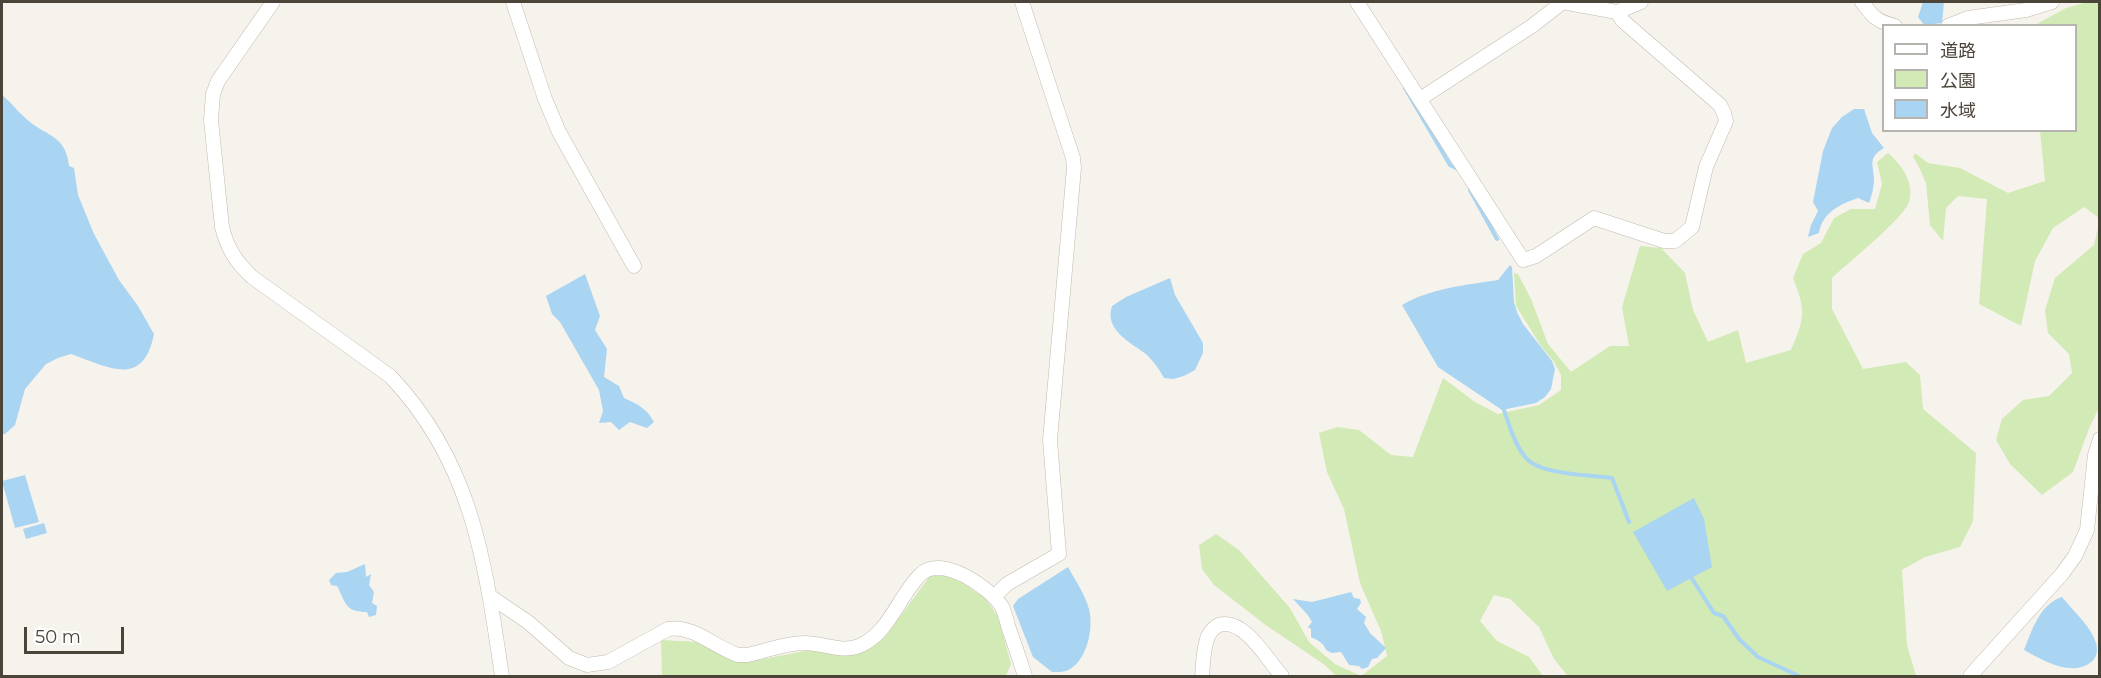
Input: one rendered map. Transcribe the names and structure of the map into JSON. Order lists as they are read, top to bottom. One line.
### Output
{"legend":["道路","公園","水域"],"scale_bar":"50 m"}
